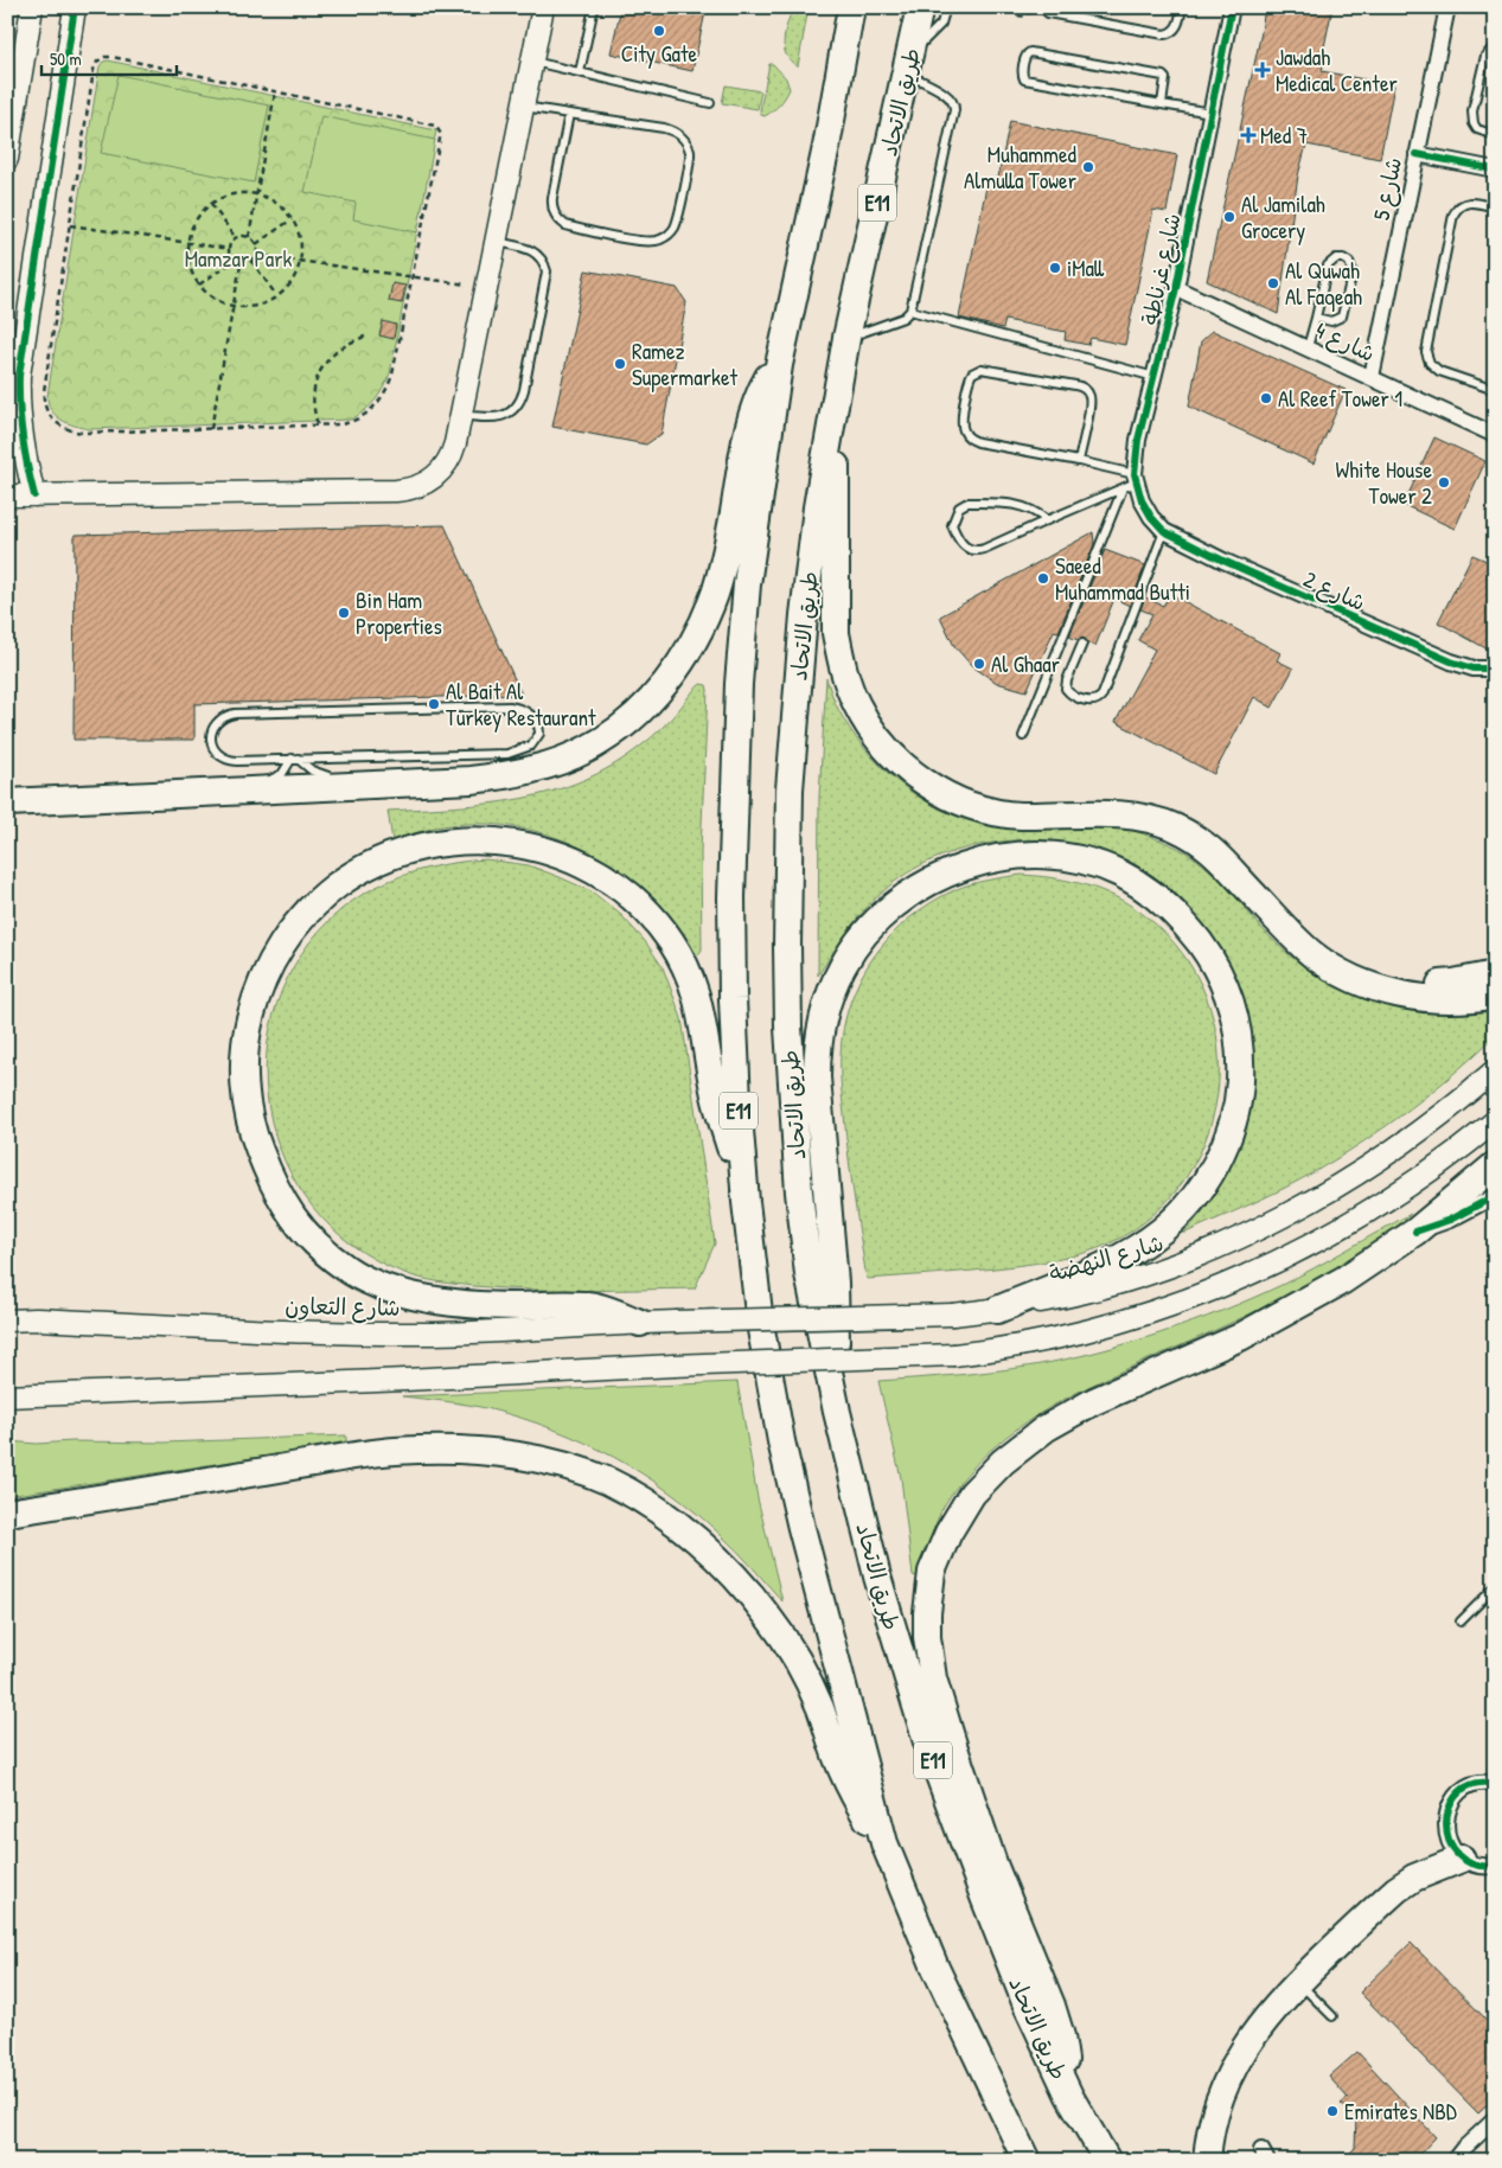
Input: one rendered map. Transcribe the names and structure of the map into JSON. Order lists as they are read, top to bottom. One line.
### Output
{"streets":{"highway":["طريق الاتحاد","E11"],"main road":["شارع النهضة","شارع التعاون"],"street":["شارع 5","شارع غرناطة","شارع 4","شارع 2"]},"crossings":[["شارع 5","شارع 4"],["شارع غرناطة","شارع 4"],["شارع غرناطة","شارع 2"],["شارع النهضة","شارع التعاون"]],"parks":["Mamzar Park"],"places":{"other":["City Gate","Muhammed Almulla Tower","Al Jamilah Grocery","iMall","Al Quwah Al Faqeah","Ramez Supermarket","Al Reef Tower 1","White House Tower 2","Saeed Muhammad Butti","Bin Ham Properties","Al Ghaar","Al Bait Al Turkey Restaurant","Emirates NBD"],"health":["Jawdah Medical Center","Med 7"]},"scale_bar":"50 m"}
